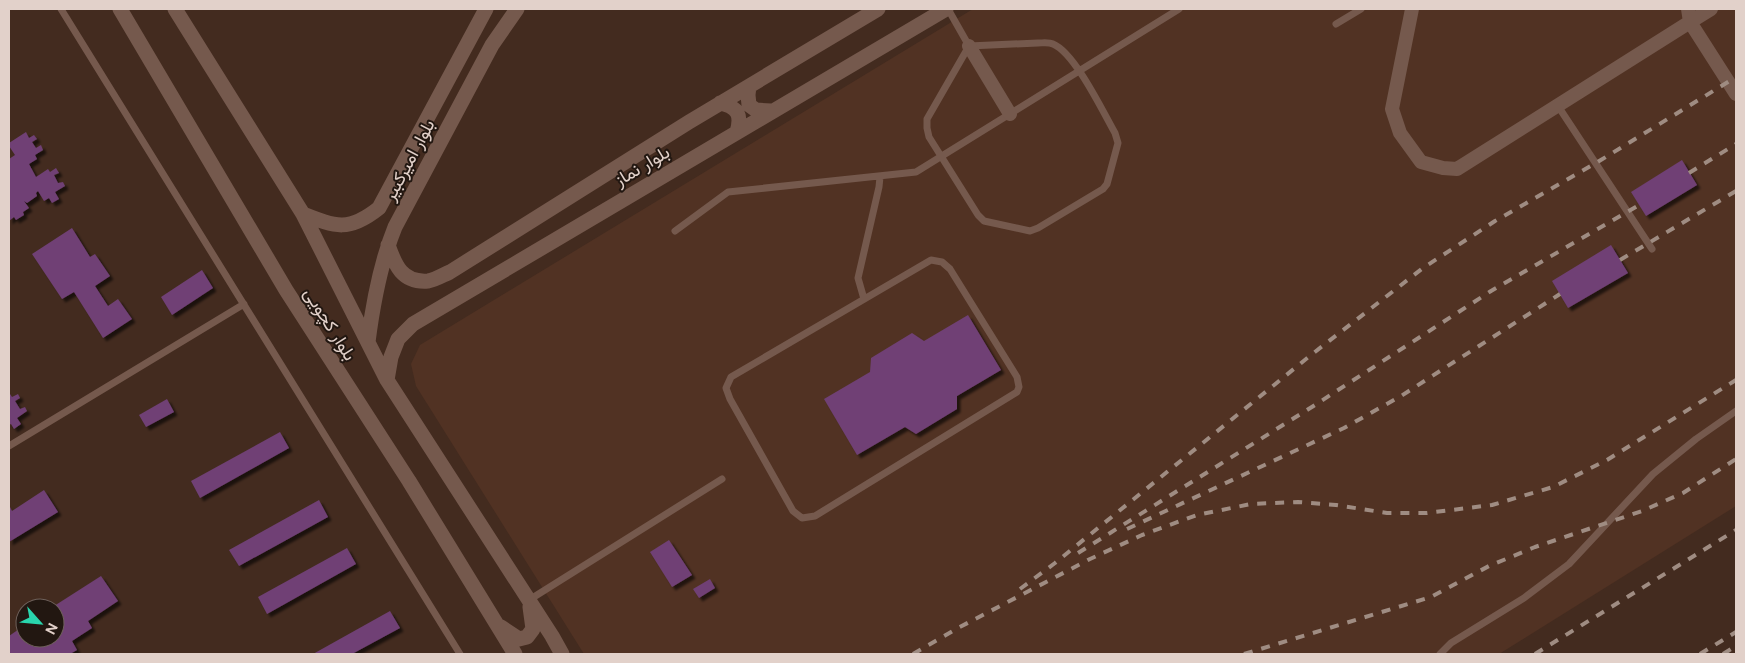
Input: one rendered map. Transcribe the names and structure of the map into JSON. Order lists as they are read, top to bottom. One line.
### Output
{"streets":{"main road":["بلوار امیرکبیر","بلوار نماز","بلوار کچویی"]},"crossings":[["بلوار امیرکبیر","بلوار نماز"],["بلوار امیرکبیر","بلوار کچویی"],["بلوار نماز","بلوار کچویی"]],"north":"bottom right"}
